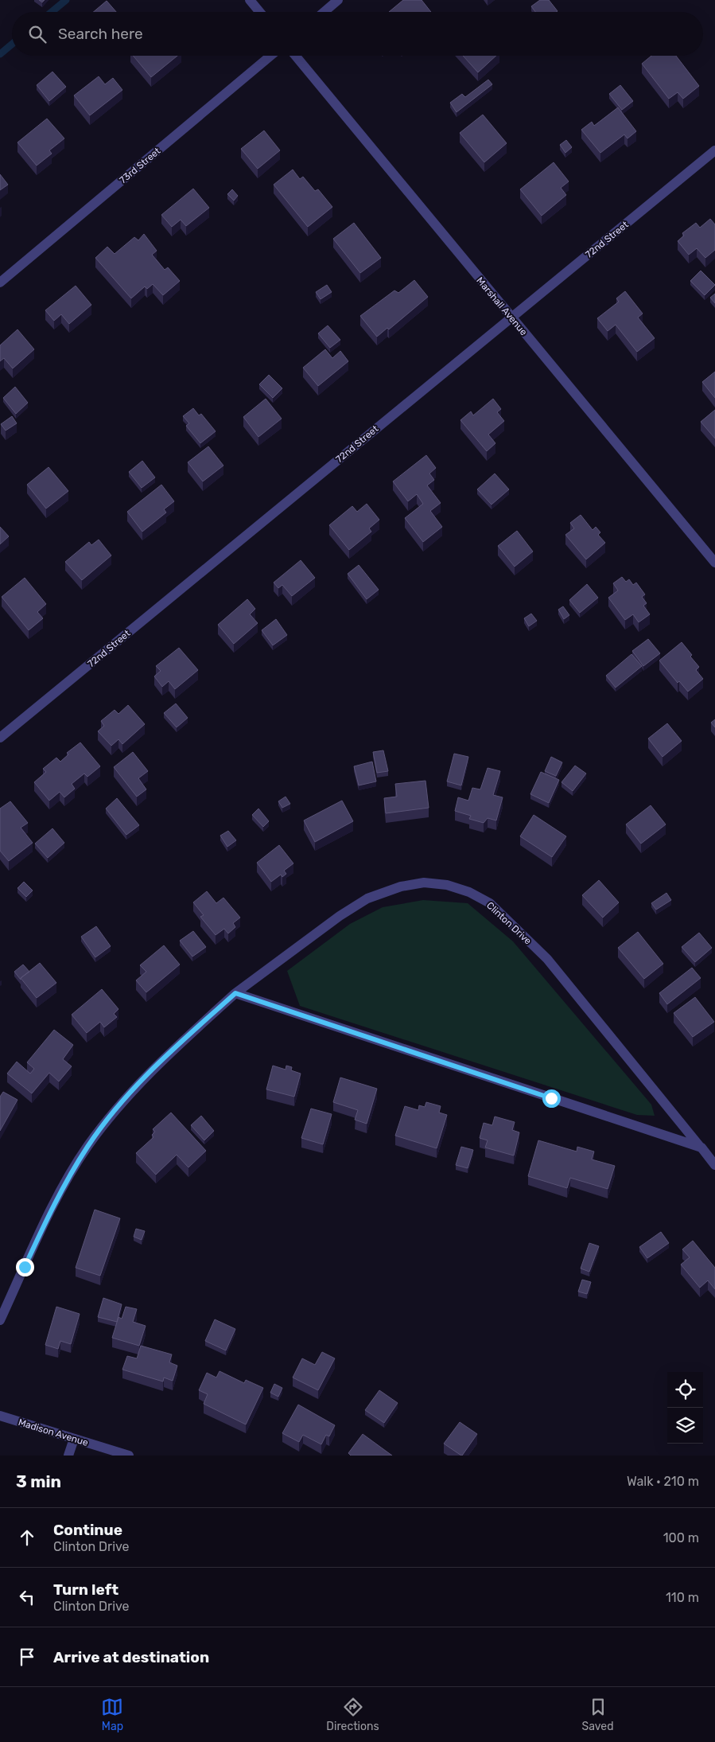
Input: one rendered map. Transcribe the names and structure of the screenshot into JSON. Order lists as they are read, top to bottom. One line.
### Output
{"streets":{"street":["73rd Street","72nd Street","Marshall Avenue","Clinton Drive","Madison Avenue"]},"crossings":[["72nd Street","Marshall Avenue"]],"page":{"search":"Search here","heading":["3 min","Walk · 210 m"],"list":[["Continue","Clinton Drive","100 m"],["Turn left","Clinton Drive","110 m"],"Arrive at destination"],"nav":["Map","Directions","Saved"]}}
